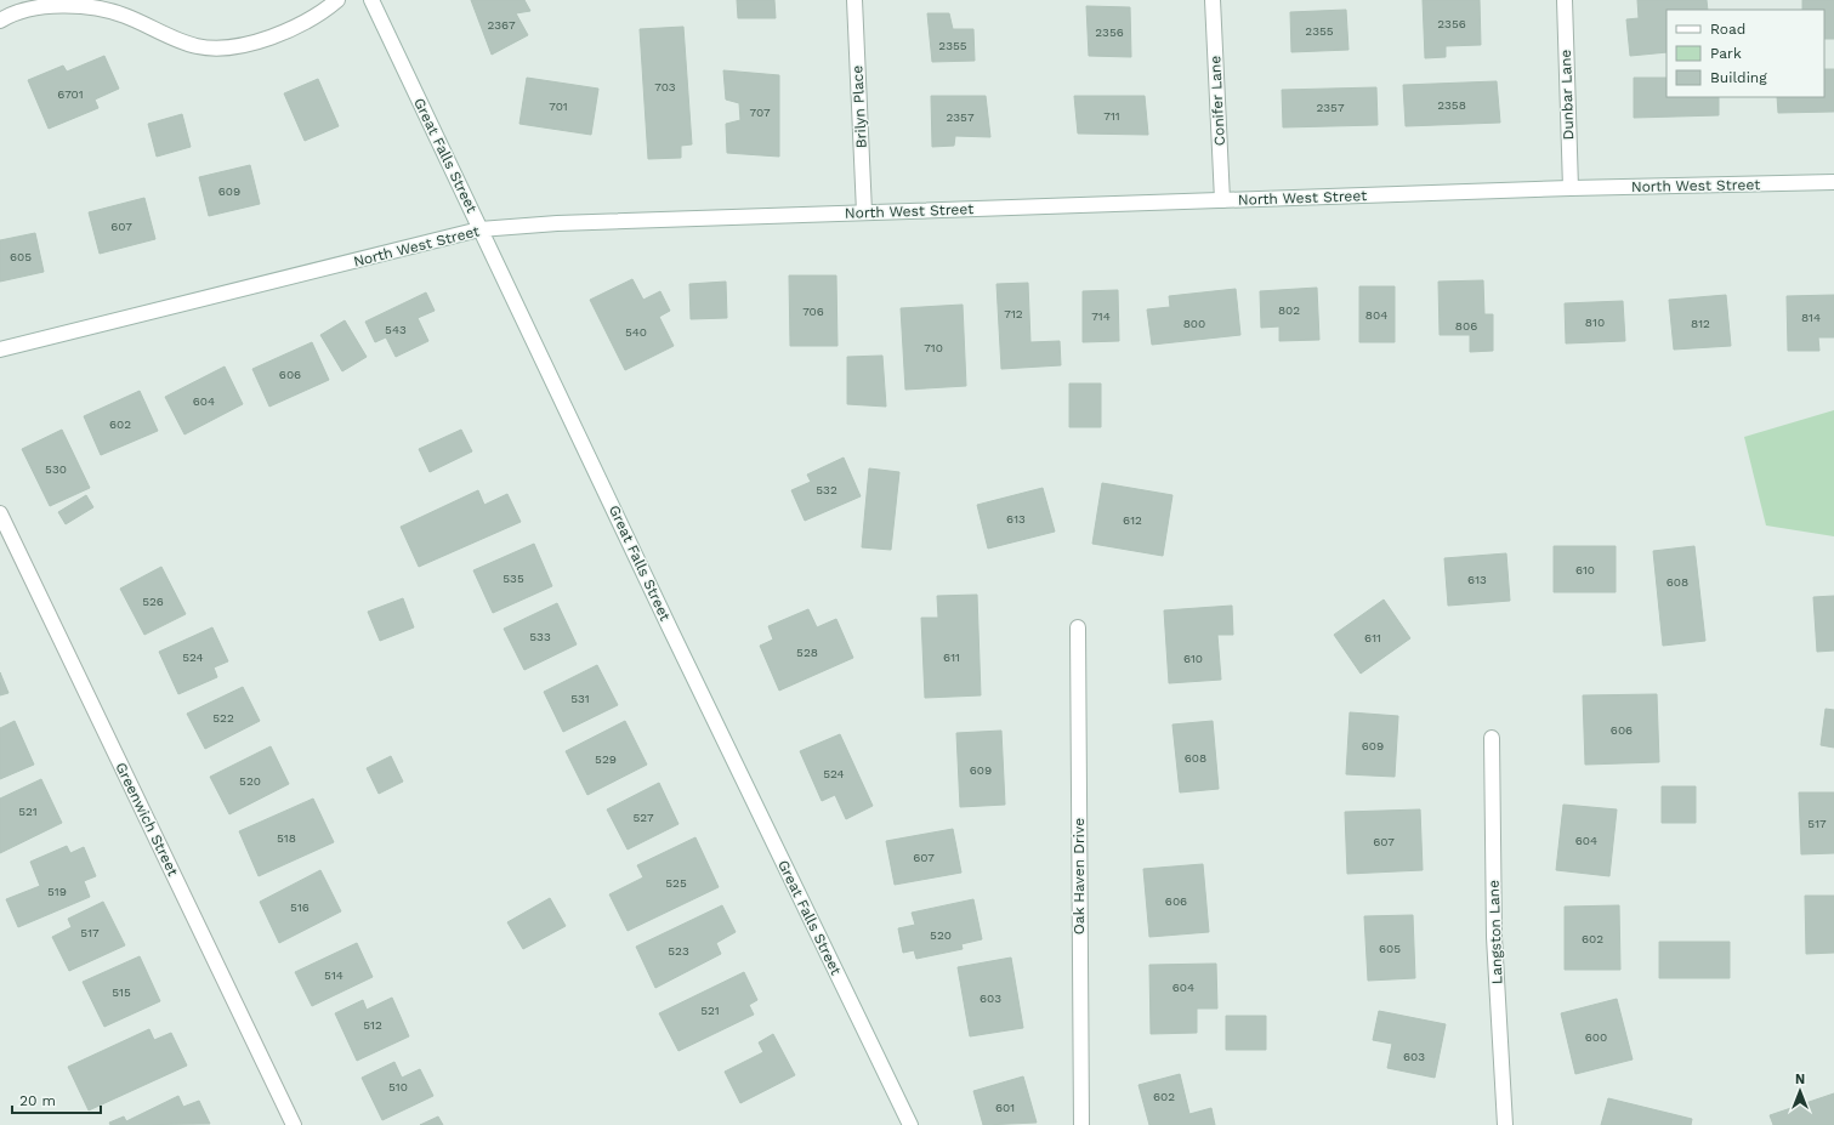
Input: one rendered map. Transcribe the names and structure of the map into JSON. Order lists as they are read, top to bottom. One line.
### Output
{"streets":{"main road":["Dunbar Lane","Conifer Lane","Brilyn Place","Great Falls Street","North West Street","Greenwich Street","Oak Haven Drive","Langston Lane"]},"crossings":[["Dunbar Lane","North West Street"],["Conifer Lane","North West Street"],["Brilyn Place","North West Street"],["Great Falls Street","North West Street"]],"house_numbers":["2356","2367","2355","2356","2355","703","6701","2358","701","2357","707","711","2357","609","607","605","802","706","712","804","714","814","810","800","812","806","543","540","710","606","604","602","530","532","613","612","610","535","613","608","526","533","611","528","524","611","610","531","522","606","609","608","529","609","524","520","521","527","517","518","604","607","607","525","519","606","516","517","520","602","605","523","514","604","515","603","521","512","600","603","510","602","601"],"legend":["Road","Park","Building"],"scale_bar":"20 m","north":"top"}
